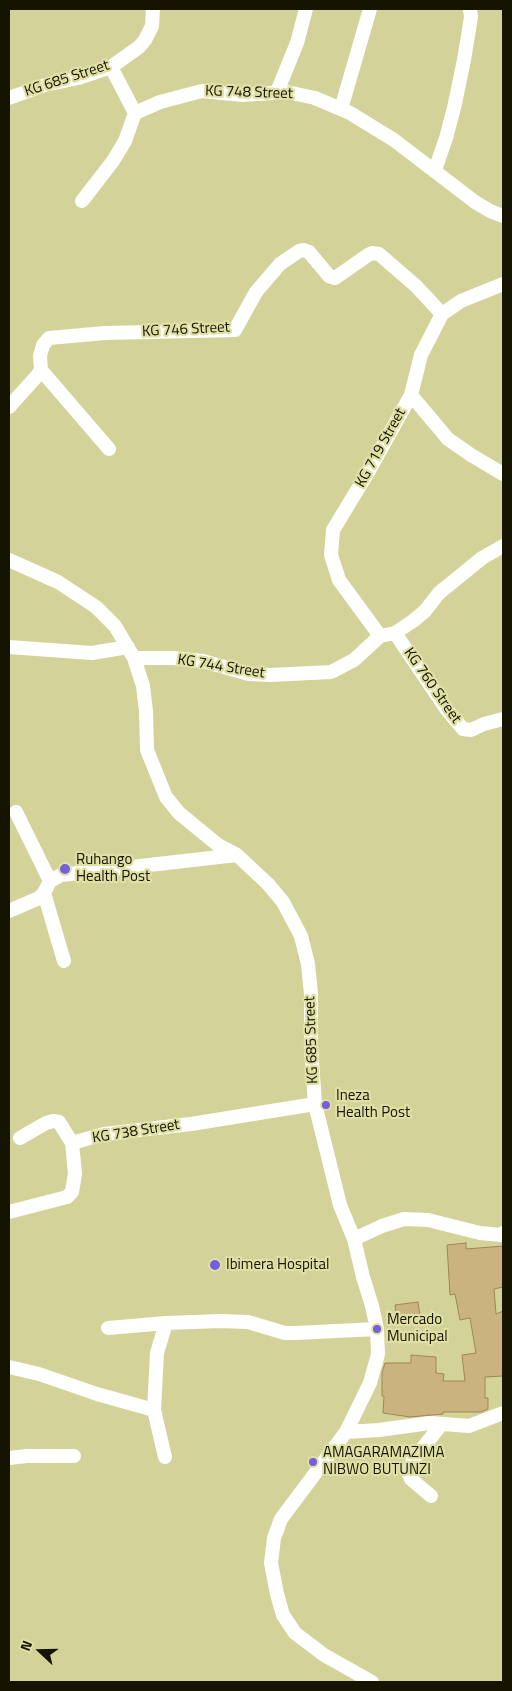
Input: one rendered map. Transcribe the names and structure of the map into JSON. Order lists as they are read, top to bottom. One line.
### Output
{"streets":{"street":["KG 685 Street","KG 748 Street","KG 746 Street","KG 719 Street","KG 744 Street","KG 760 Street","KG 738 Street"]},"crossings":[["KG 685 Street","KG 744 Street"],["KG 685 Street","KG 738 Street"],["KG 746 Street","KG 719 Street"],["KG 719 Street","KG 744 Street"]],"places":["Ruhango Health Post","Ineza Health Post","Ibimera Hospital","Mercado Municipal","AMAGARAMAZIMA NIBWO BUTUNZI"],"north":"left"}
